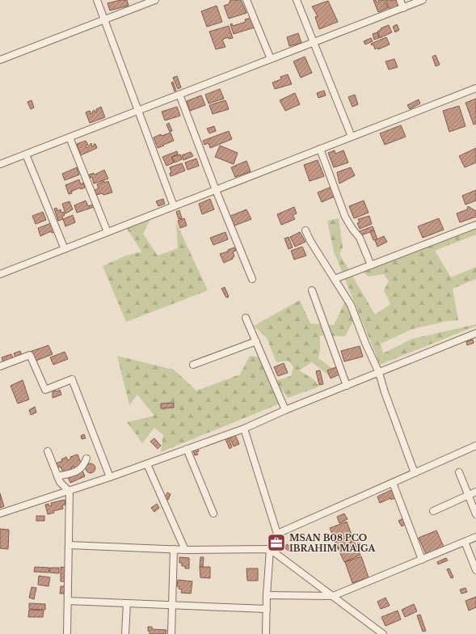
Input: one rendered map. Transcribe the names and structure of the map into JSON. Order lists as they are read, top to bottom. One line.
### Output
{"places":{"office":["MSAN B08 PCO IBRAHIM MAÏGA"]}}
